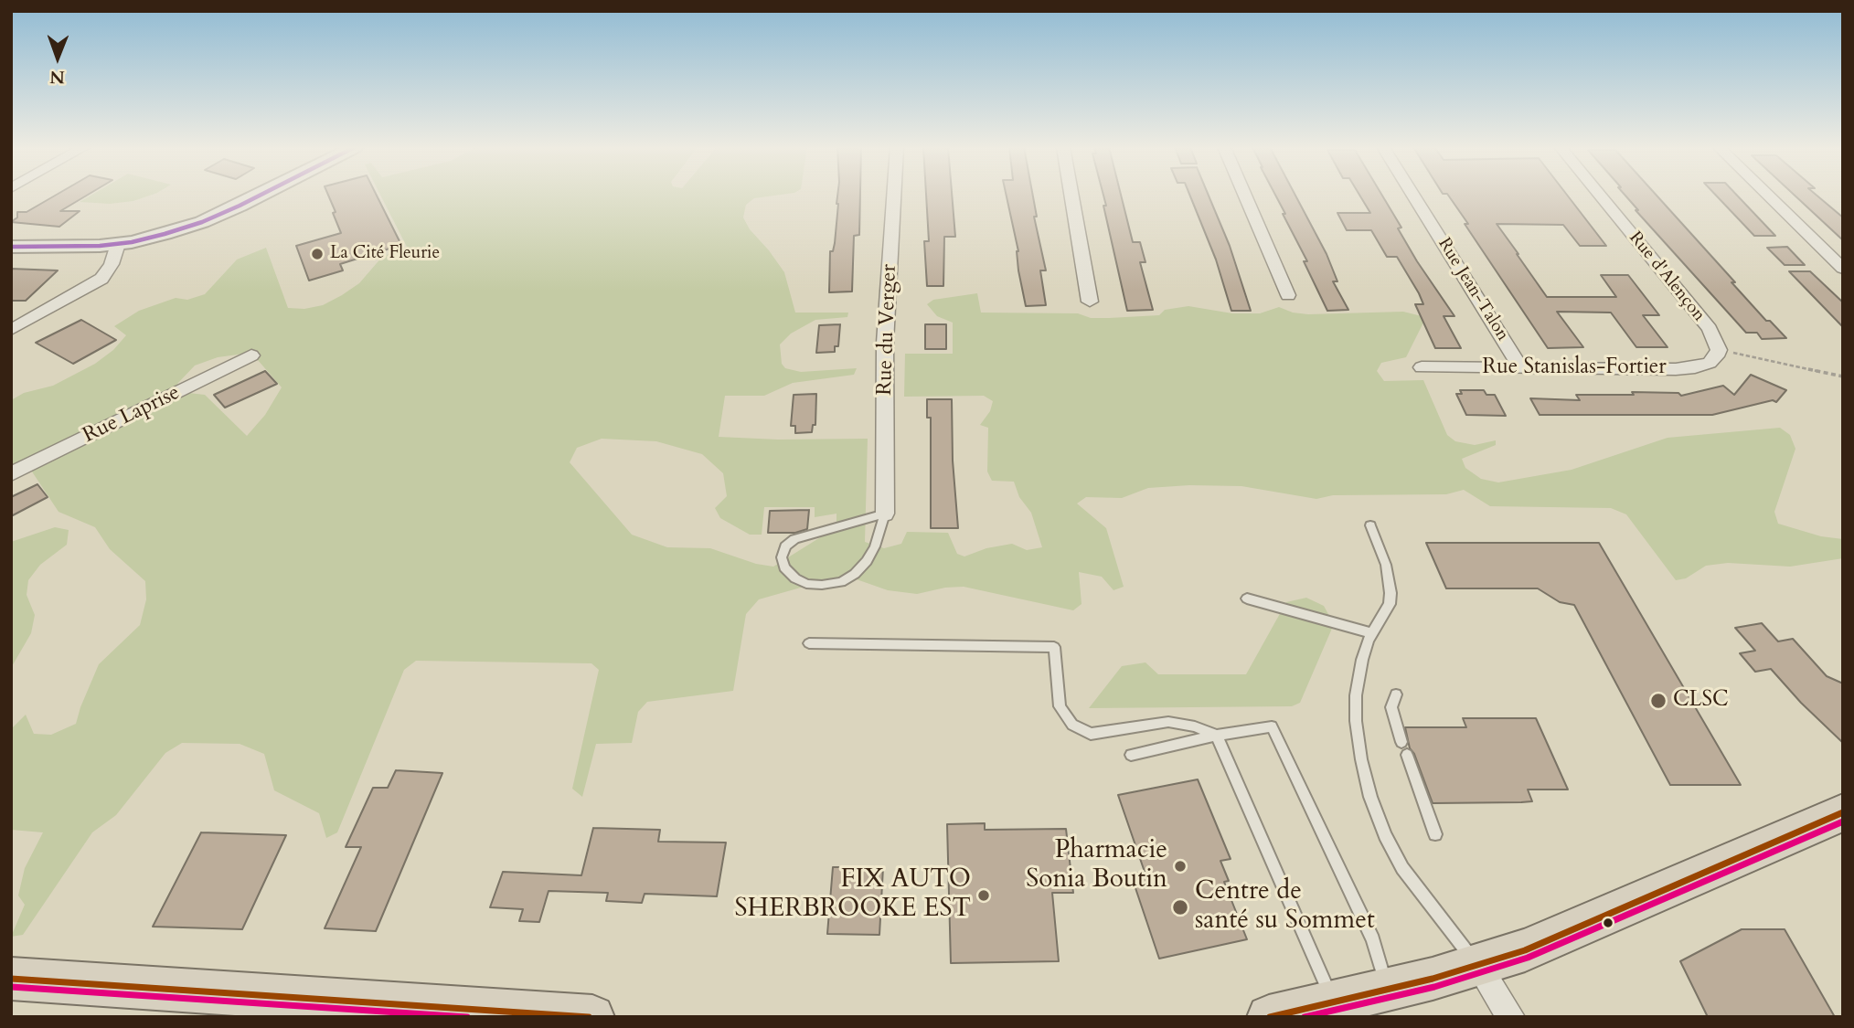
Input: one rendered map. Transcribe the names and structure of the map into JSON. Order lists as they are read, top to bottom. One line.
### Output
{"streets":{"street":["Rue d'Alençon","Rue Jean-Talon","Rue du Verger","Rue Stanislas-Fortier","Rue Laprise"]},"crossings":[["Rue d'Alençon","Rue Stanislas-Fortier"],["Rue Jean-Talon","Rue Stanislas-Fortier"]],"places":["La Cité Fleurie","CLSC","Pharmacie Sonia Boutin","FIX AUTO SHERBROOKE EST","Centre de santé su Sommet"],"north":"bottom"}
